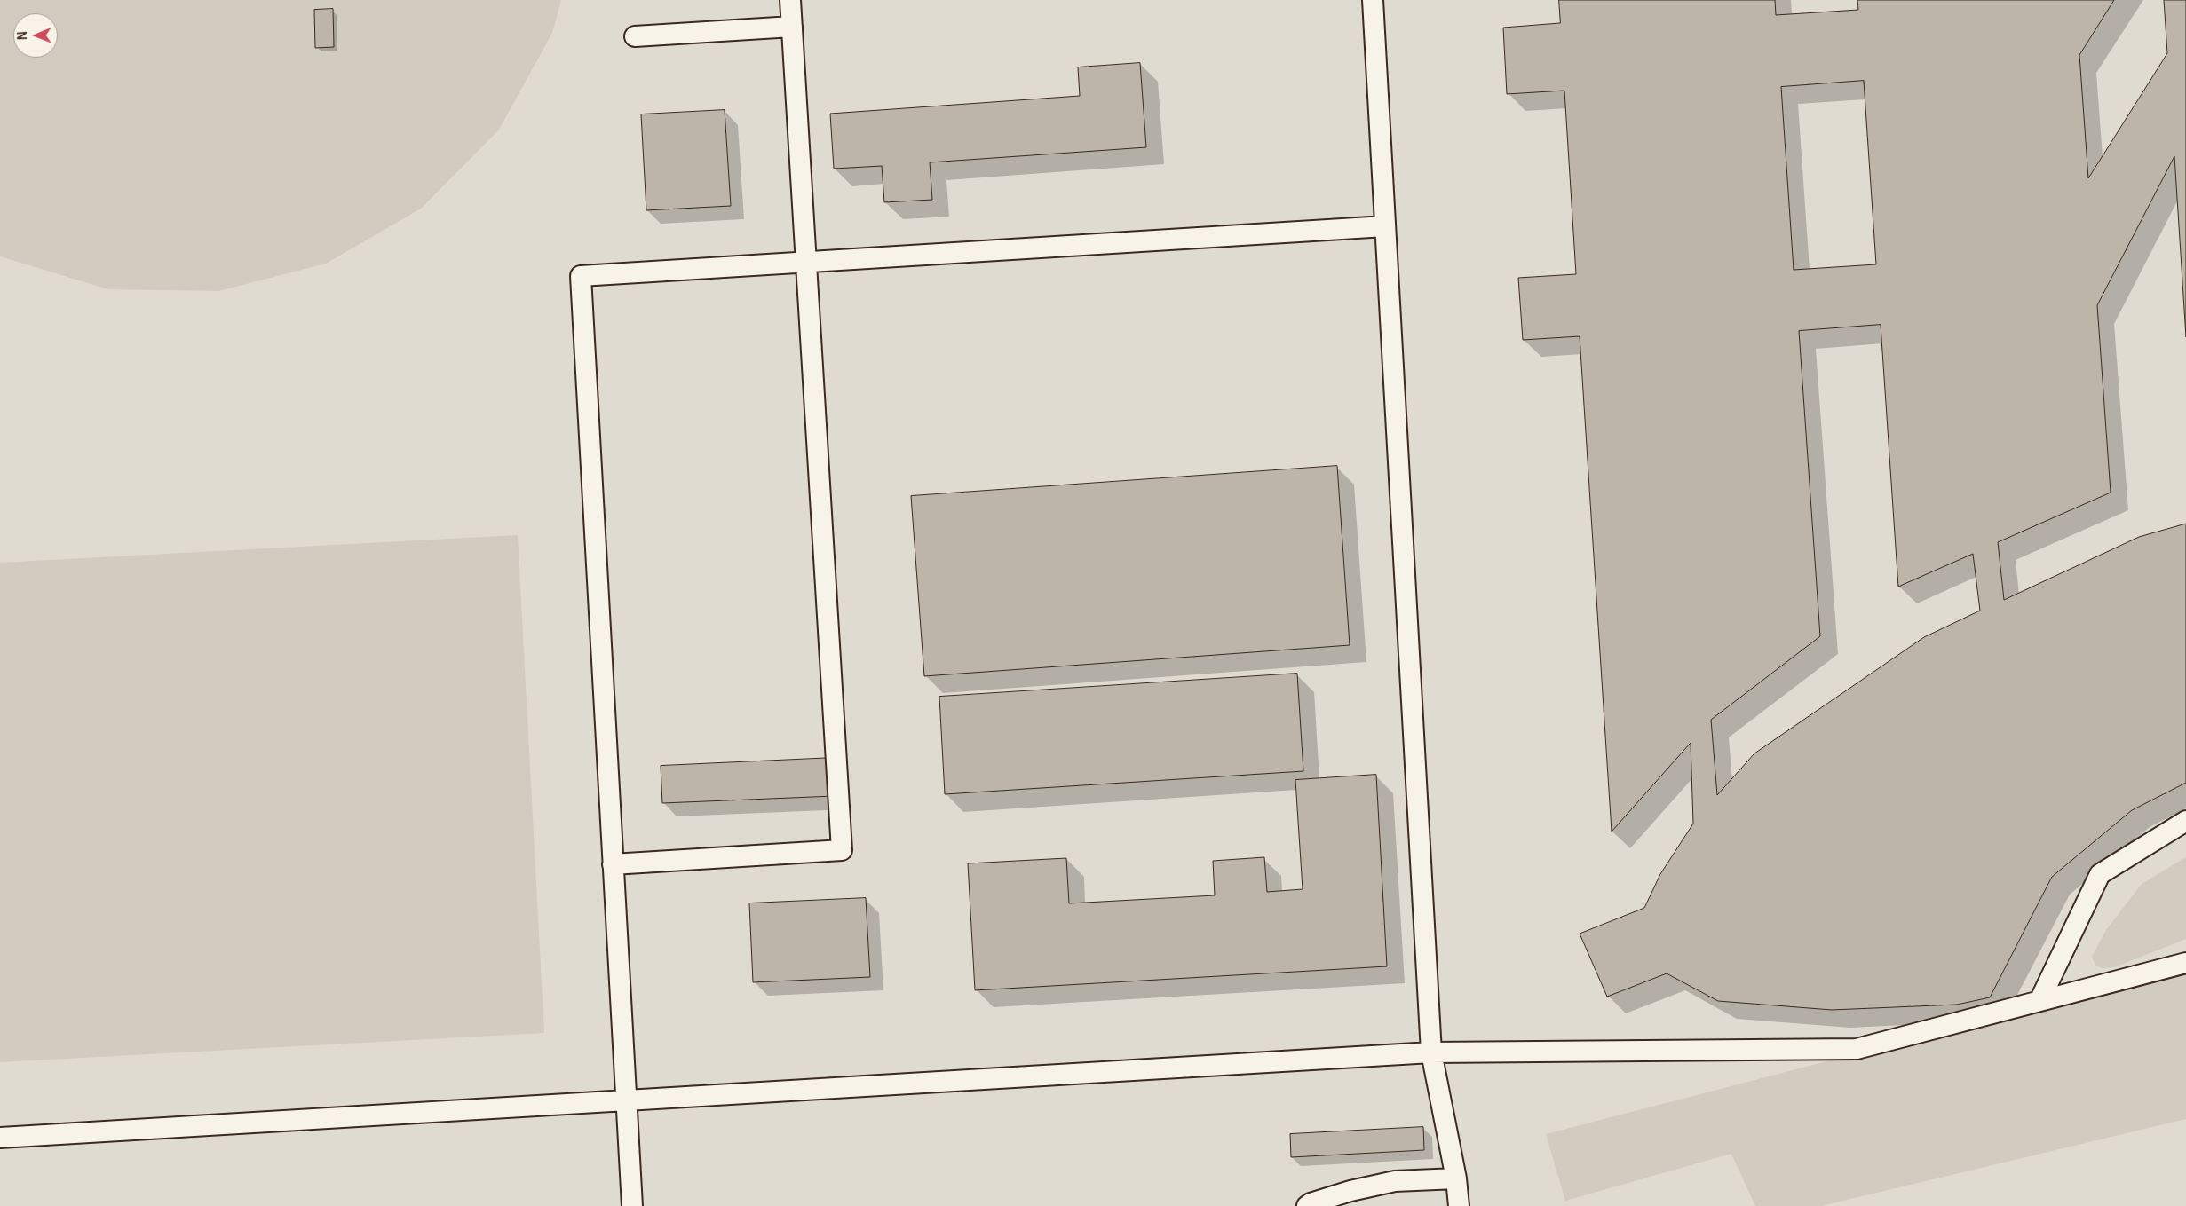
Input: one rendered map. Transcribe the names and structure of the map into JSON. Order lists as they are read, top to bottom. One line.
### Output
{"north":"left"}
